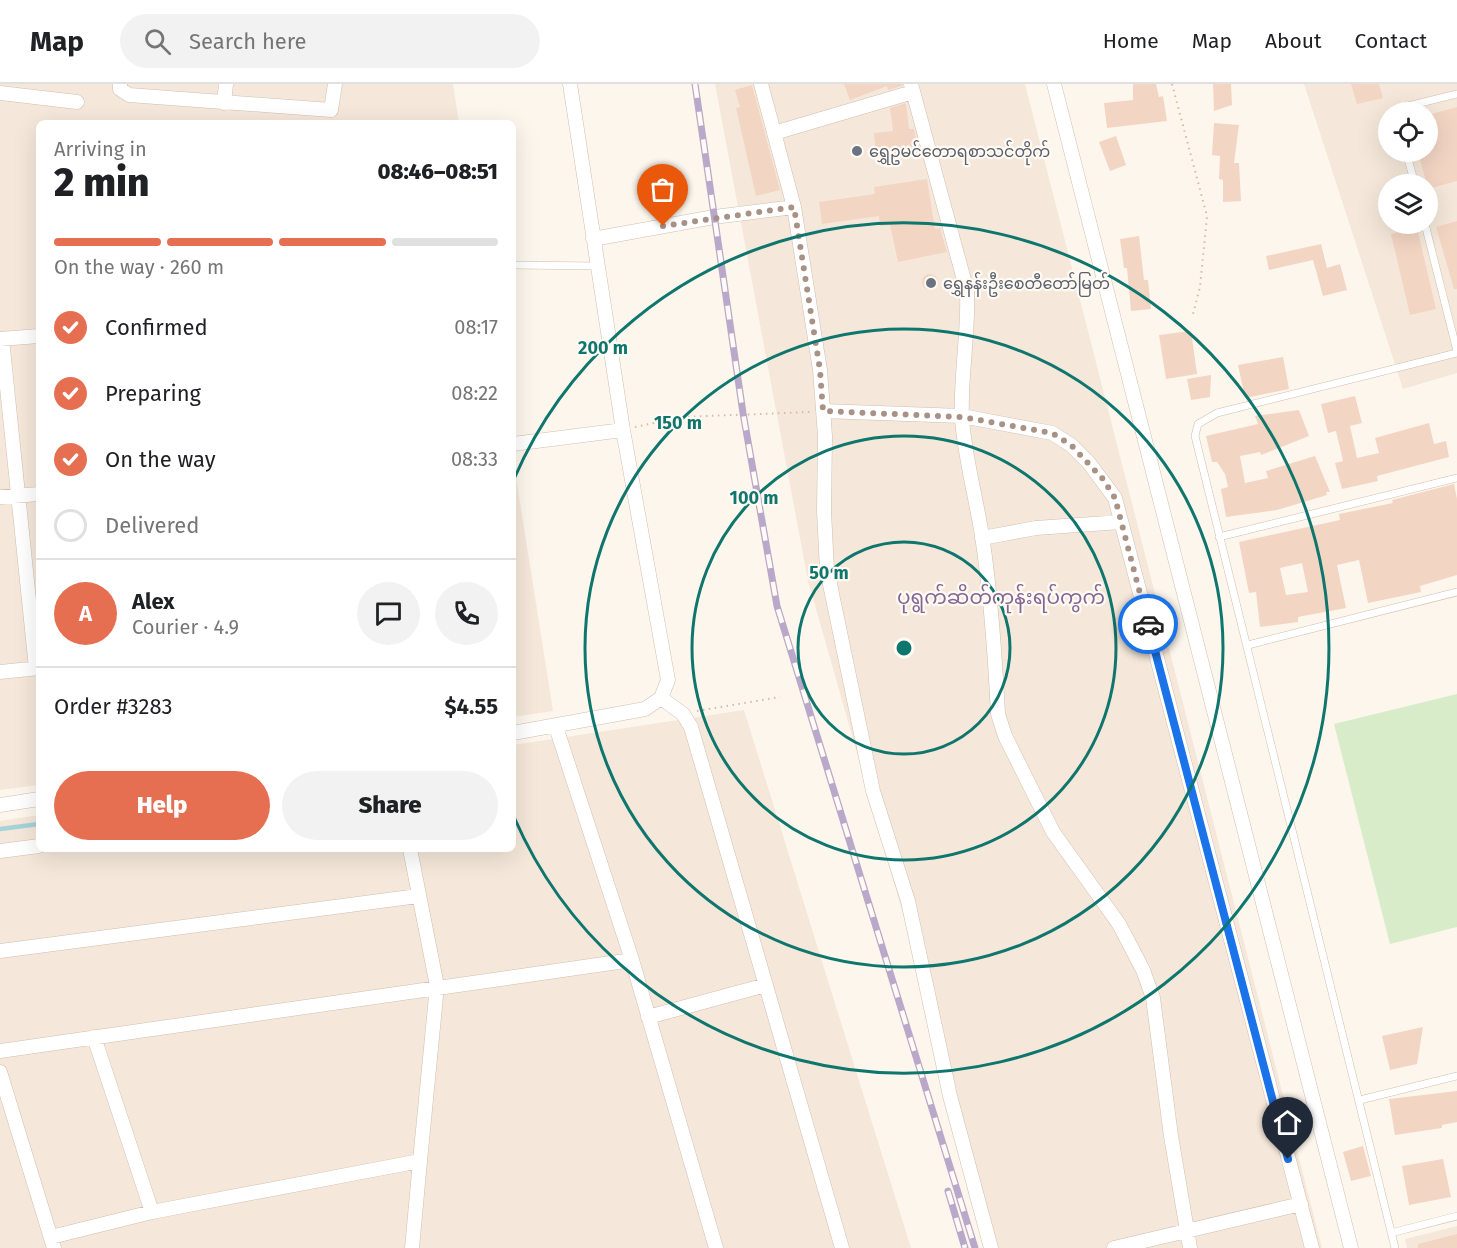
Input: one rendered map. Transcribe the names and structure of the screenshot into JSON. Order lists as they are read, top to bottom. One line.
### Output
{"districts":["ပုရွက်ဆိတ်ကုန်းရပ်ကွက်"],"places":["ရွှေဥမင်တောရစာသင်တိုက်","ရွှေနန်းဦးစေတီတော်မြတ်"],"page":{"header":"Map","search":"Search here","nav":["Home","Map","About","Contact"],"heading":["2 min","Arriving in","08:46–08:51"],"panel":["Alex","Courier · 4.9","Order #3283","$4.55"],"bar":"On the way · 260 m","list":[["Confirmed","08:17"],["Preparing","08:22"],["On the way","08:33"],"Delivered"],"round":"A","buttons":["Help","Share"]},"rings":["200 m","150 m","100 m","50 m"]}
